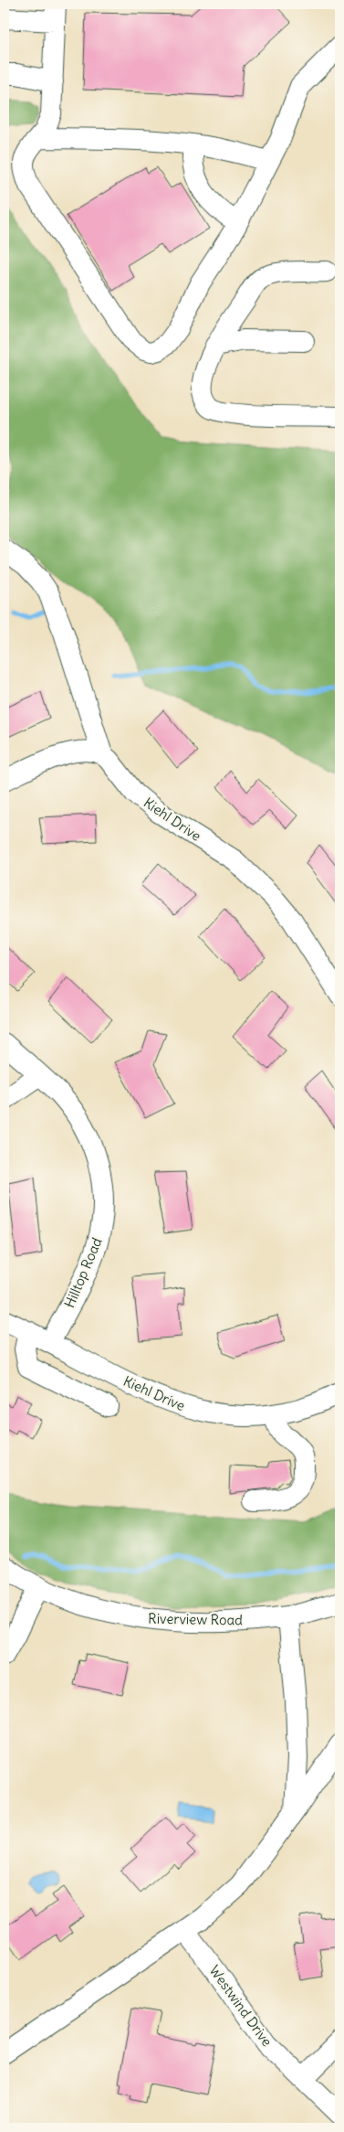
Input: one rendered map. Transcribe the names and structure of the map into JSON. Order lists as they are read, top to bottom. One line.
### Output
{"streets":{"street":["Kiehl Drive","Hilltop Road","Riverview Road","Westwind Drive"]},"crossings":[["Kiehl Drive","Hilltop Road"]]}
